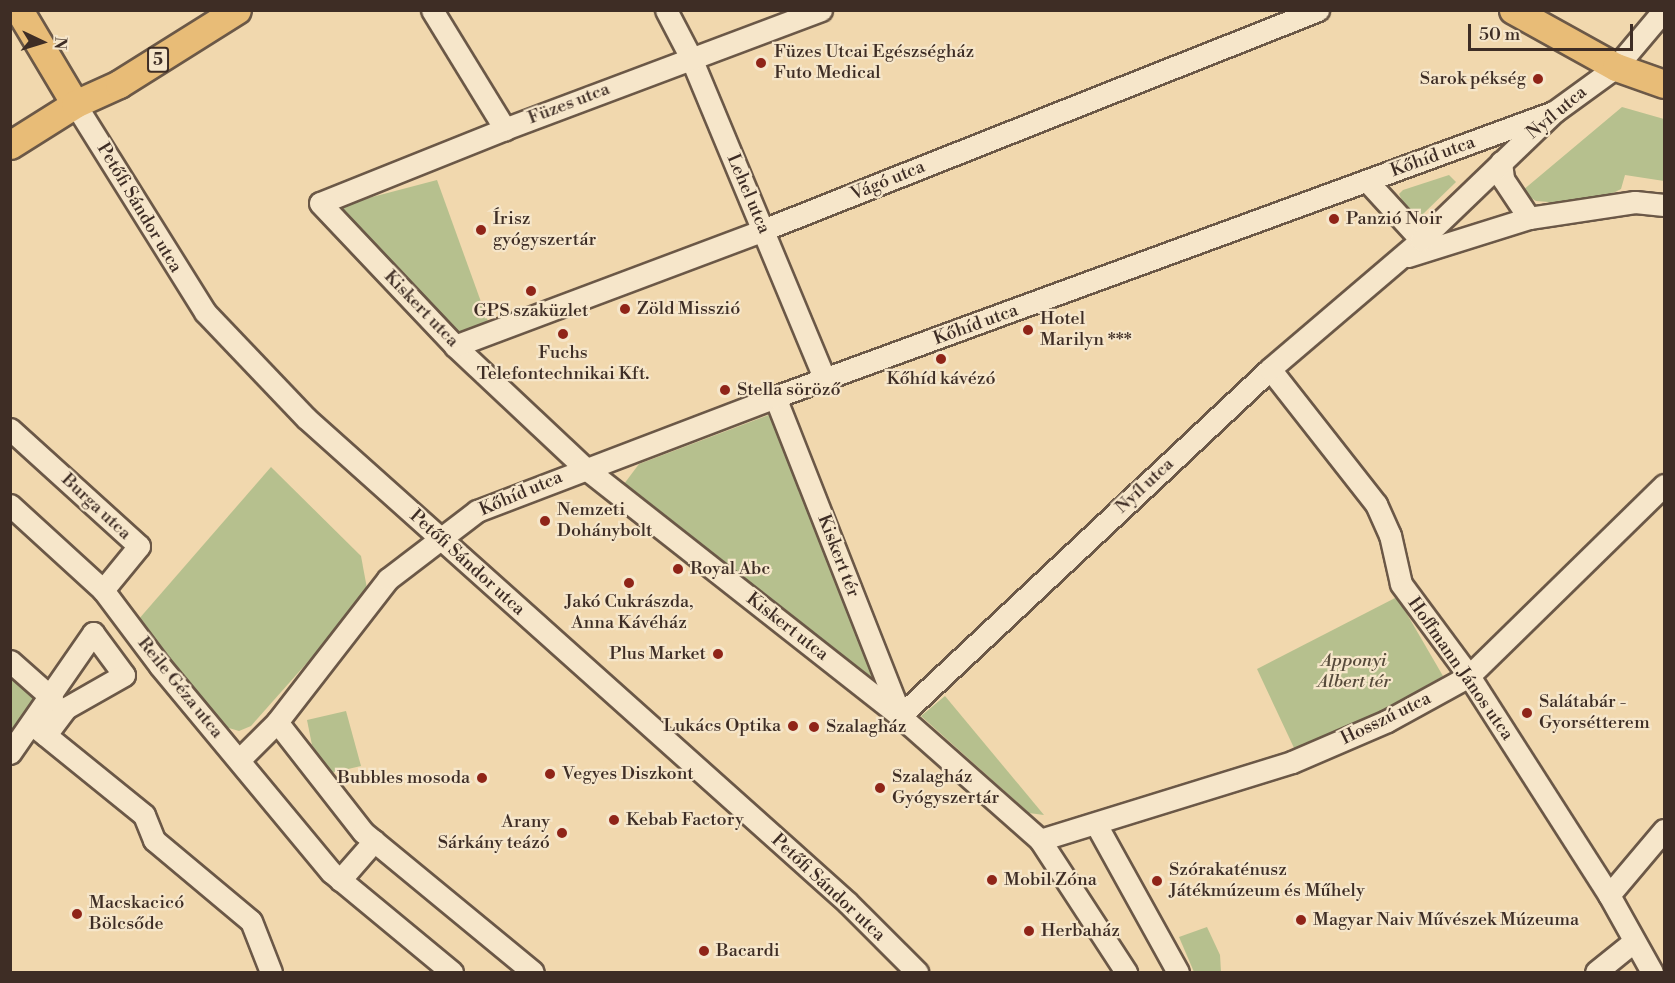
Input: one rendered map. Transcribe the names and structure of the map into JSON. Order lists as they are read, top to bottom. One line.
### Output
{"streets":{"main road":["5"],"street":["Füzes utca","Nyíl utca","Kőhíd utca","Vágó utca","Lehel utca","Petőfi Sándor utca","Kiskert utca","Burga utca","Kiskert tér","Hoffmann János utca","Reile Géza utca","Hosszú utca"]},"crossings":[["5","Petőfi Sándor utca"],["Füzes utca","Lehel utca"],["Füzes utca","Kiskert utca"],["Nyíl utca","Kőhíd utca"],["Nyíl utca","Kiskert utca"],["Nyíl utca","Kiskert tér"],["Nyíl utca","Hoffmann János utca"],["Kőhíd utca","Lehel utca"],["Kőhíd utca","Petőfi Sándor utca"],["Kőhíd utca","Kiskert utca"],["Kőhíd utca","Kiskert tér"],["Kőhíd utca","Reile Géza utca"],["Vágó utca","Lehel utca"],["Vágó utca","Kiskert utca"],["Kiskert utca","Kiskert tér"],["Kiskert utca","Hosszú utca"],["Burga utca","Reile Géza utca"],["Hoffmann János utca","Hosszú utca"]],"parks":["Apponyi Albert tér"],"places":["Füzes Utcai Egészségház Futo Medical","Sarok pékség","Panzió Noir","Írisz gyógyszertár","GPS szaküzlet","Zöld Misszió","Hotel Marilyn ***","Fuchs Telefontechnikai Kft.","Kőhíd kávézó","Stella söröző","Nemzeti Dohánybolt","Royal Abc","Jakó Cukrászda, Anna Kávéház","Plus Market","Salátabár - Gyorsétterem","Lukács Optika","Szalagház","Vegyes Diszkont","Bubbles mosoda","Szalagház Gyógyszertár","Kebab Factory","Arany Sárkány teázó","Mobil Zóna","Szórakaténusz Játékmúzeum és Műhely","Macskacicó Bölcsőde","Magyar Naiv Művészek Múzeuma","Herbaház","Bacardi"],"scale_bar":"50 m","north":"right"}
